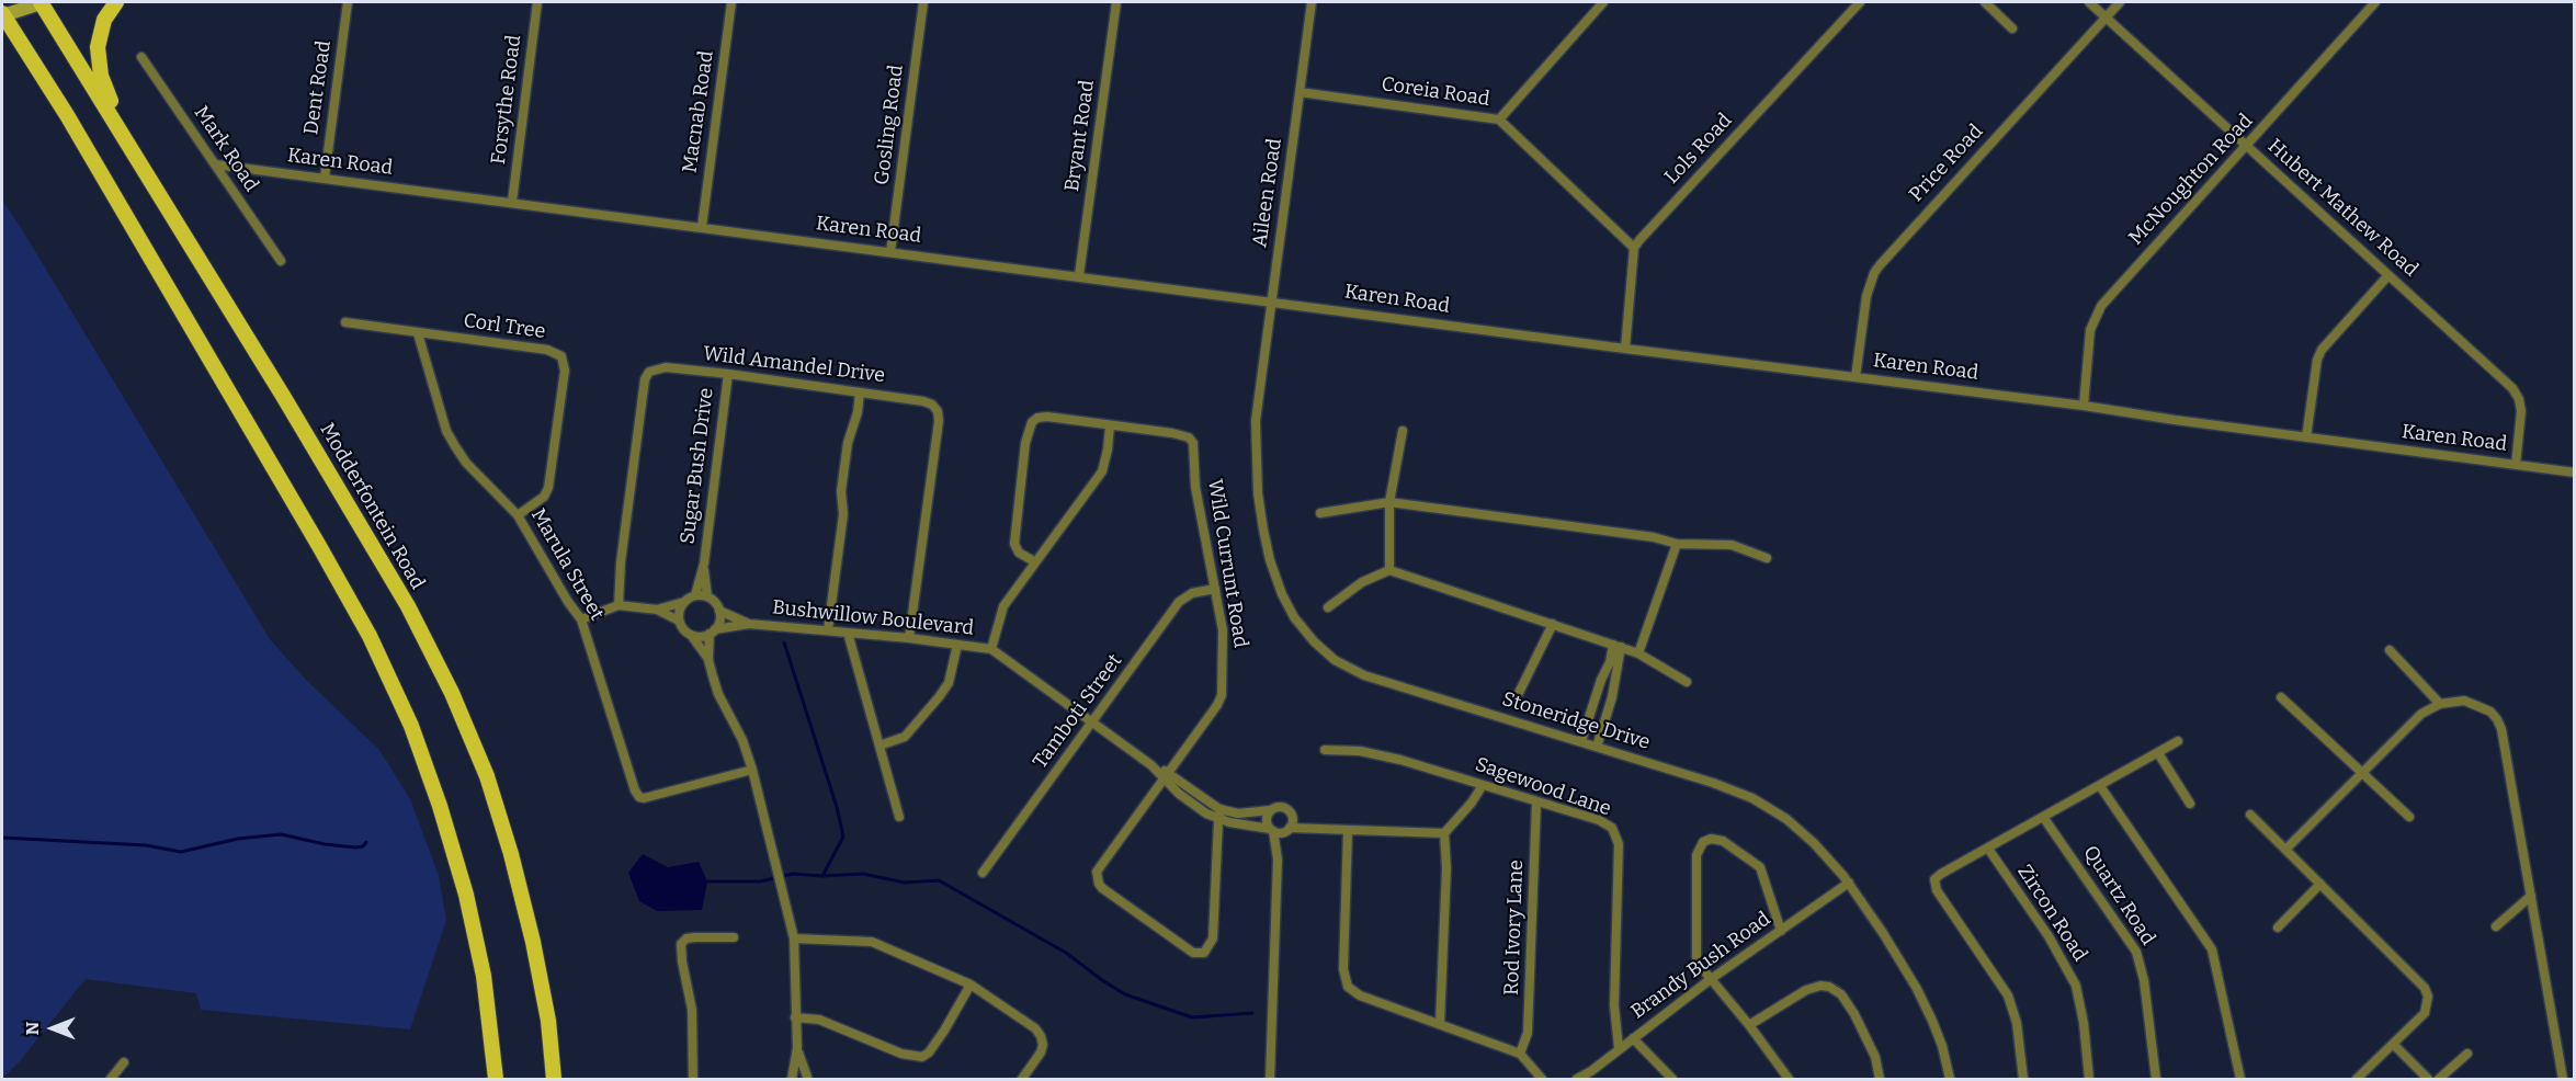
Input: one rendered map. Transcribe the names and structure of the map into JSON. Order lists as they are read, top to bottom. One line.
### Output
{"streets":{"main road":["Modderfontein Road"],"street":["Dent Road","Coreia Road","Forsythe Road","Macnab Road","Gosling Road","Bryant Road","Mark Road","Lols Road","Karen Road","Price Road","McNoughton Road","Aileen Road","Hubert Mathew Road","Corl Tree","Wild Amandel Drive","Sugar Bush Drive","Wild Currunt Road","Marula Street","Bushwillow Boulevard","Tamboti Street","Stoneridge Drive","Sagewood Lane","Quartz Road","Zircon Road","Rod Ivory Lane","Brandy Bush Road"]},"crossings":[["Dent Road","Karen Road"],["Coreia Road","Lols Road"],["Coreia Road","Aileen Road"],["Forsythe Road","Karen Road"],["Macnab Road","Karen Road"],["Gosling Road","Karen Road"],["Bryant Road","Karen Road"],["Mark Road","Karen Road"],["Karen Road","Price Road"],["Karen Road","McNoughton Road"],["Karen Road","Aileen Road"],["Karen Road","Hubert Mathew Road"],["Price Road","Hubert Mathew Road"],["McNoughton Road","Hubert Mathew Road"],["Aileen Road","Stoneridge Drive"],["Corl Tree","Marula Street"],["Wild Amandel Drive","Sugar Bush Drive"],["Wild Amandel Drive","Bushwillow Boulevard"],["Sugar Bush Drive","Bushwillow Boulevard"],["Wild Currunt Road","Bushwillow Boulevard"],["Wild Currunt Road","Tamboti Street"],["Bushwillow Boulevard","Tamboti Street"],["Stoneridge Drive","Brandy Bush Road"],["Sagewood Lane","Rod Ivory Lane"],["Sagewood Lane","Brandy Bush Road"]],"north":"left"}
